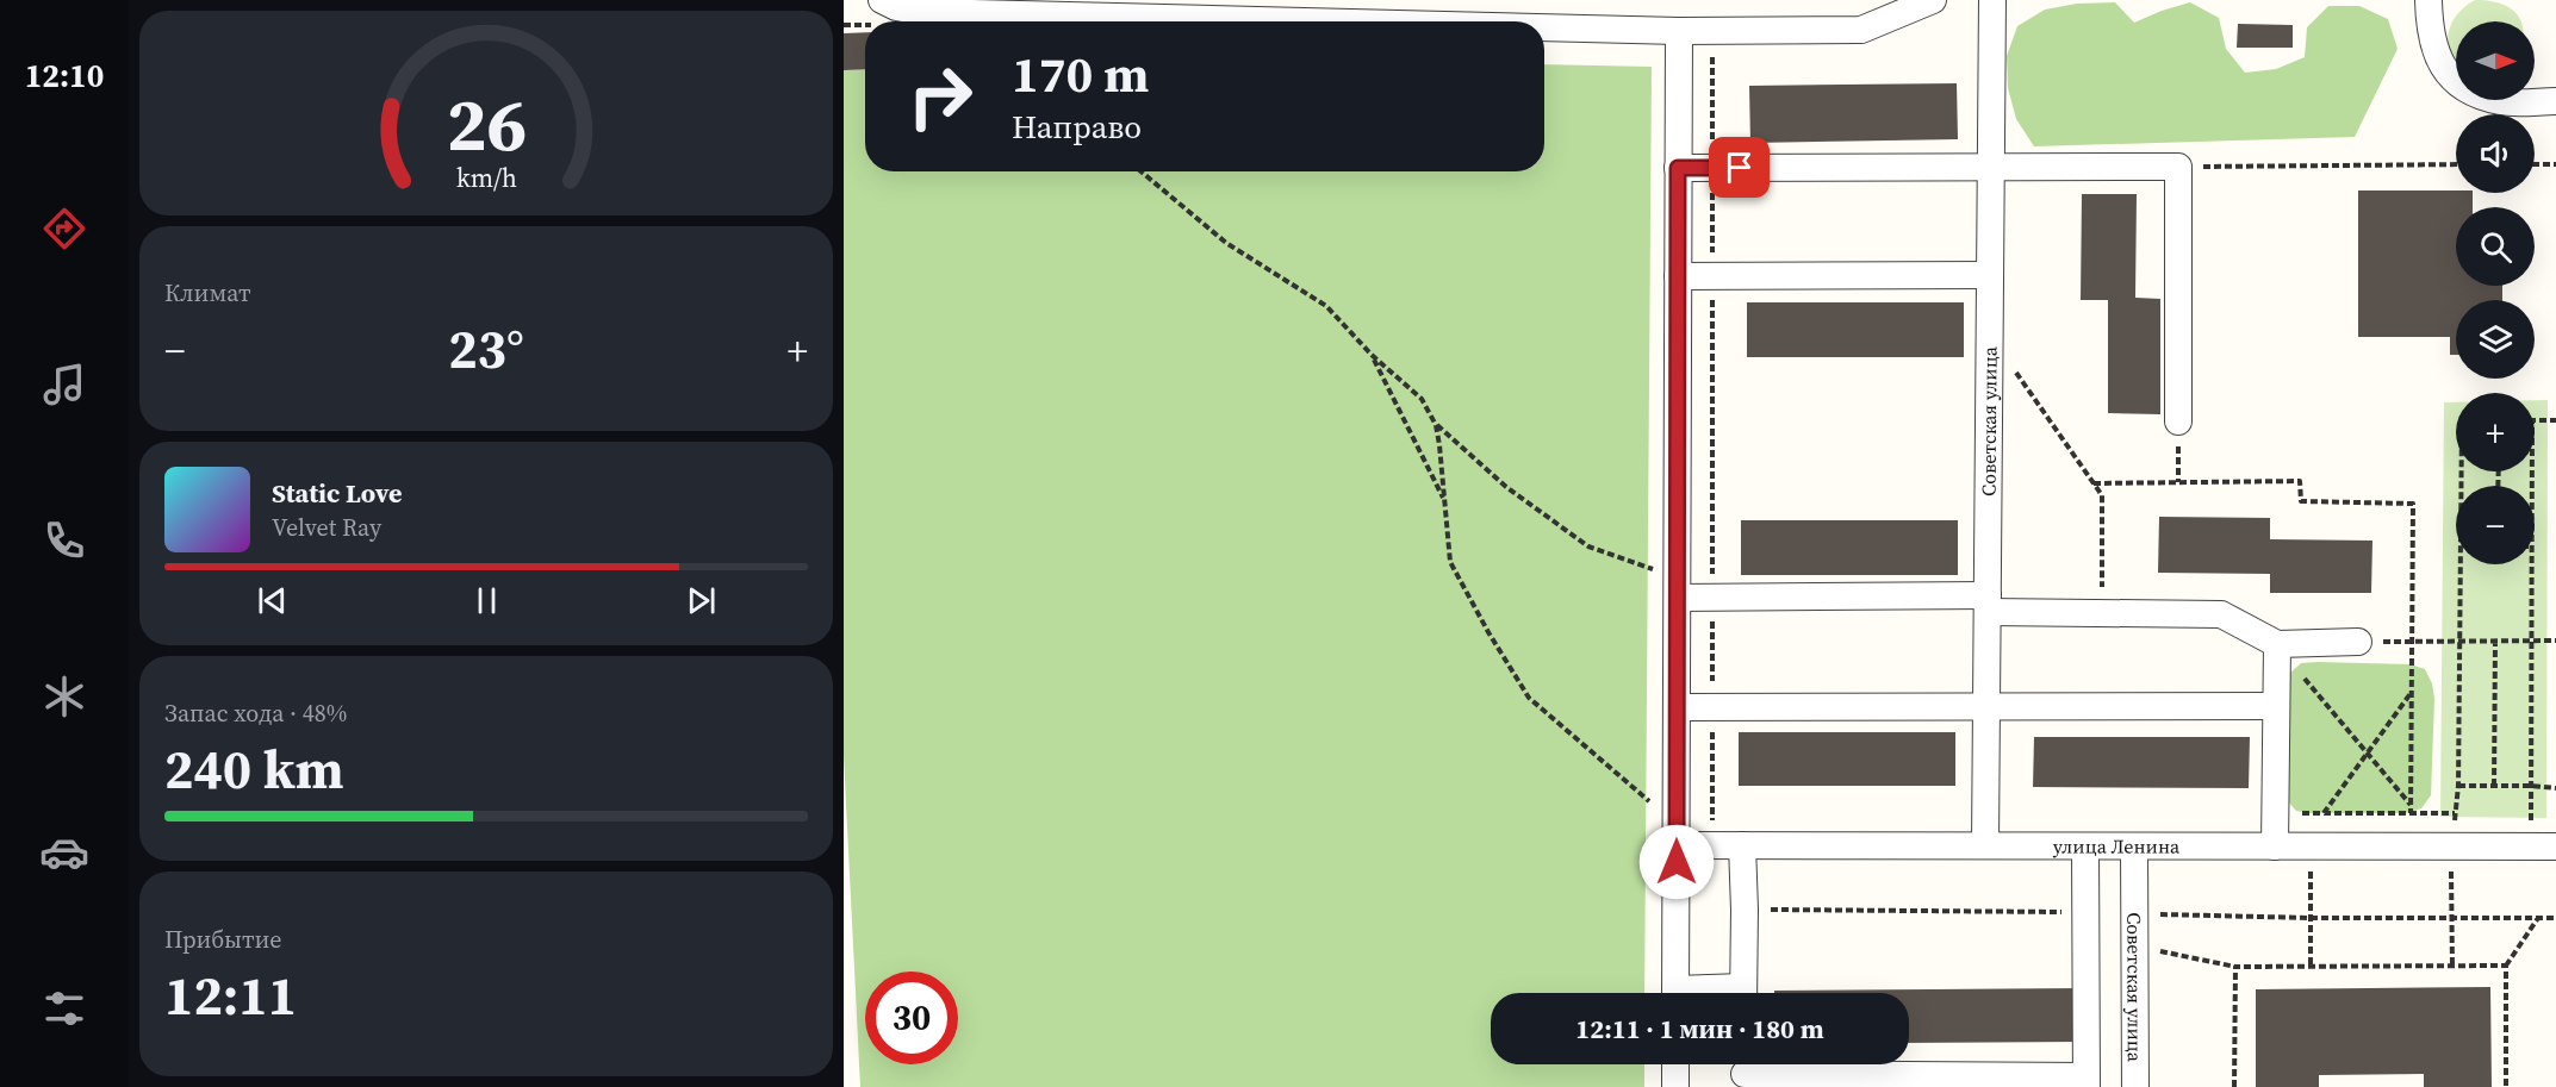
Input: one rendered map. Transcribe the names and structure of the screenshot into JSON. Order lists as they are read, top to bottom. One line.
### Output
{"streets":{"street":["Советская улица","улица Ленина"]},"crossings":[["Советская улица","улица Ленина"]],"north":"right","page":{"tabs":"12:10","map_buttons":["+","−"],"turn":["170 m","Направо"],"tile":["Климат",["Запас хода · 48%","240 km"],["Прибытие","12:11"]],"heat":["−","23°","+"],"song":["Static Love","Velvet Ray"],"limit":"30","trip":"12:11 · 1 мин · 180 m","gauge":["26","km/h"]}}
